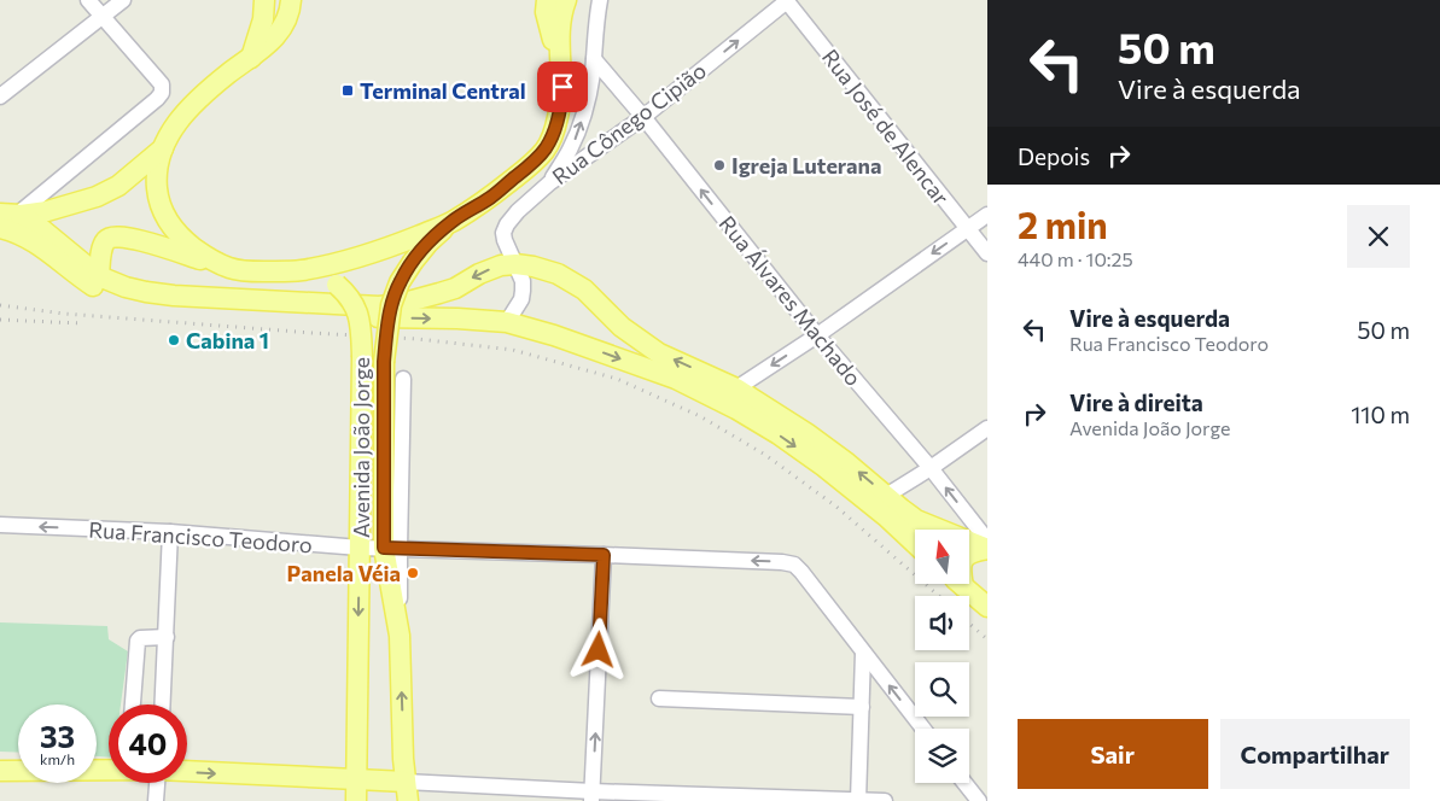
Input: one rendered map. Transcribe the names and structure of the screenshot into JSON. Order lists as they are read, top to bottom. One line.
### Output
{"streets":{"main road":["Avenida João Jorge"],"street":["Rua Cônego Cipião","Rua José de Alencar","Rua Álvares Machado","Rua Francisco Teodoro"]},"crossings":[["Rua Cônego Cipião","Rua José de Alencar"],["Rua Cônego Cipião","Rua Álvares Machado"],["Avenida João Jorge","Rua Francisco Teodoro"]],"one_way":["Rua Cônego Cipião","Rua Álvares Machado","Rua Francisco Teodoro"],"places":{"transit":["Terminal Central"],"other":["Igreja Luterana","Cabina 1","Panela Véia"]},"north":"top","page":{"turn":["50 m","Vire à esquerda"],"then":"Depois","heading":["2 min","440 m · 10:25"],"list":[{"name":"Vire à esquerda","note":"Rua Francisco Teodoro","value":"50 m"},{"name":"Vire à direita","note":"Avenida João Jorge","value":"110 m"}],"speed":"33 km/h","limit":"40","buttons":["Sair","Compartilhar"]}}
